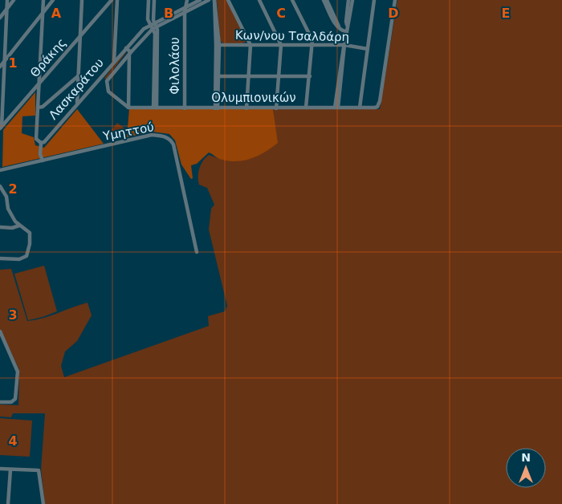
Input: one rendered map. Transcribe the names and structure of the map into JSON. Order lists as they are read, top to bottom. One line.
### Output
{"streets":{"street":["Κων/νου Τσαλδάρη","Θράκης","Φιλολάου","Λασκαράτου","Ολυμπιονικών","Υμηττού"]},"crossings":[["Φιλολάου","Ολυμπιονικών"],["Λασκαράτου","Ολυμπιονικών"]],"north":"top","grid":{"columns":["A","B","C","D","E"],"rows":["1","2","3","4"]}}
